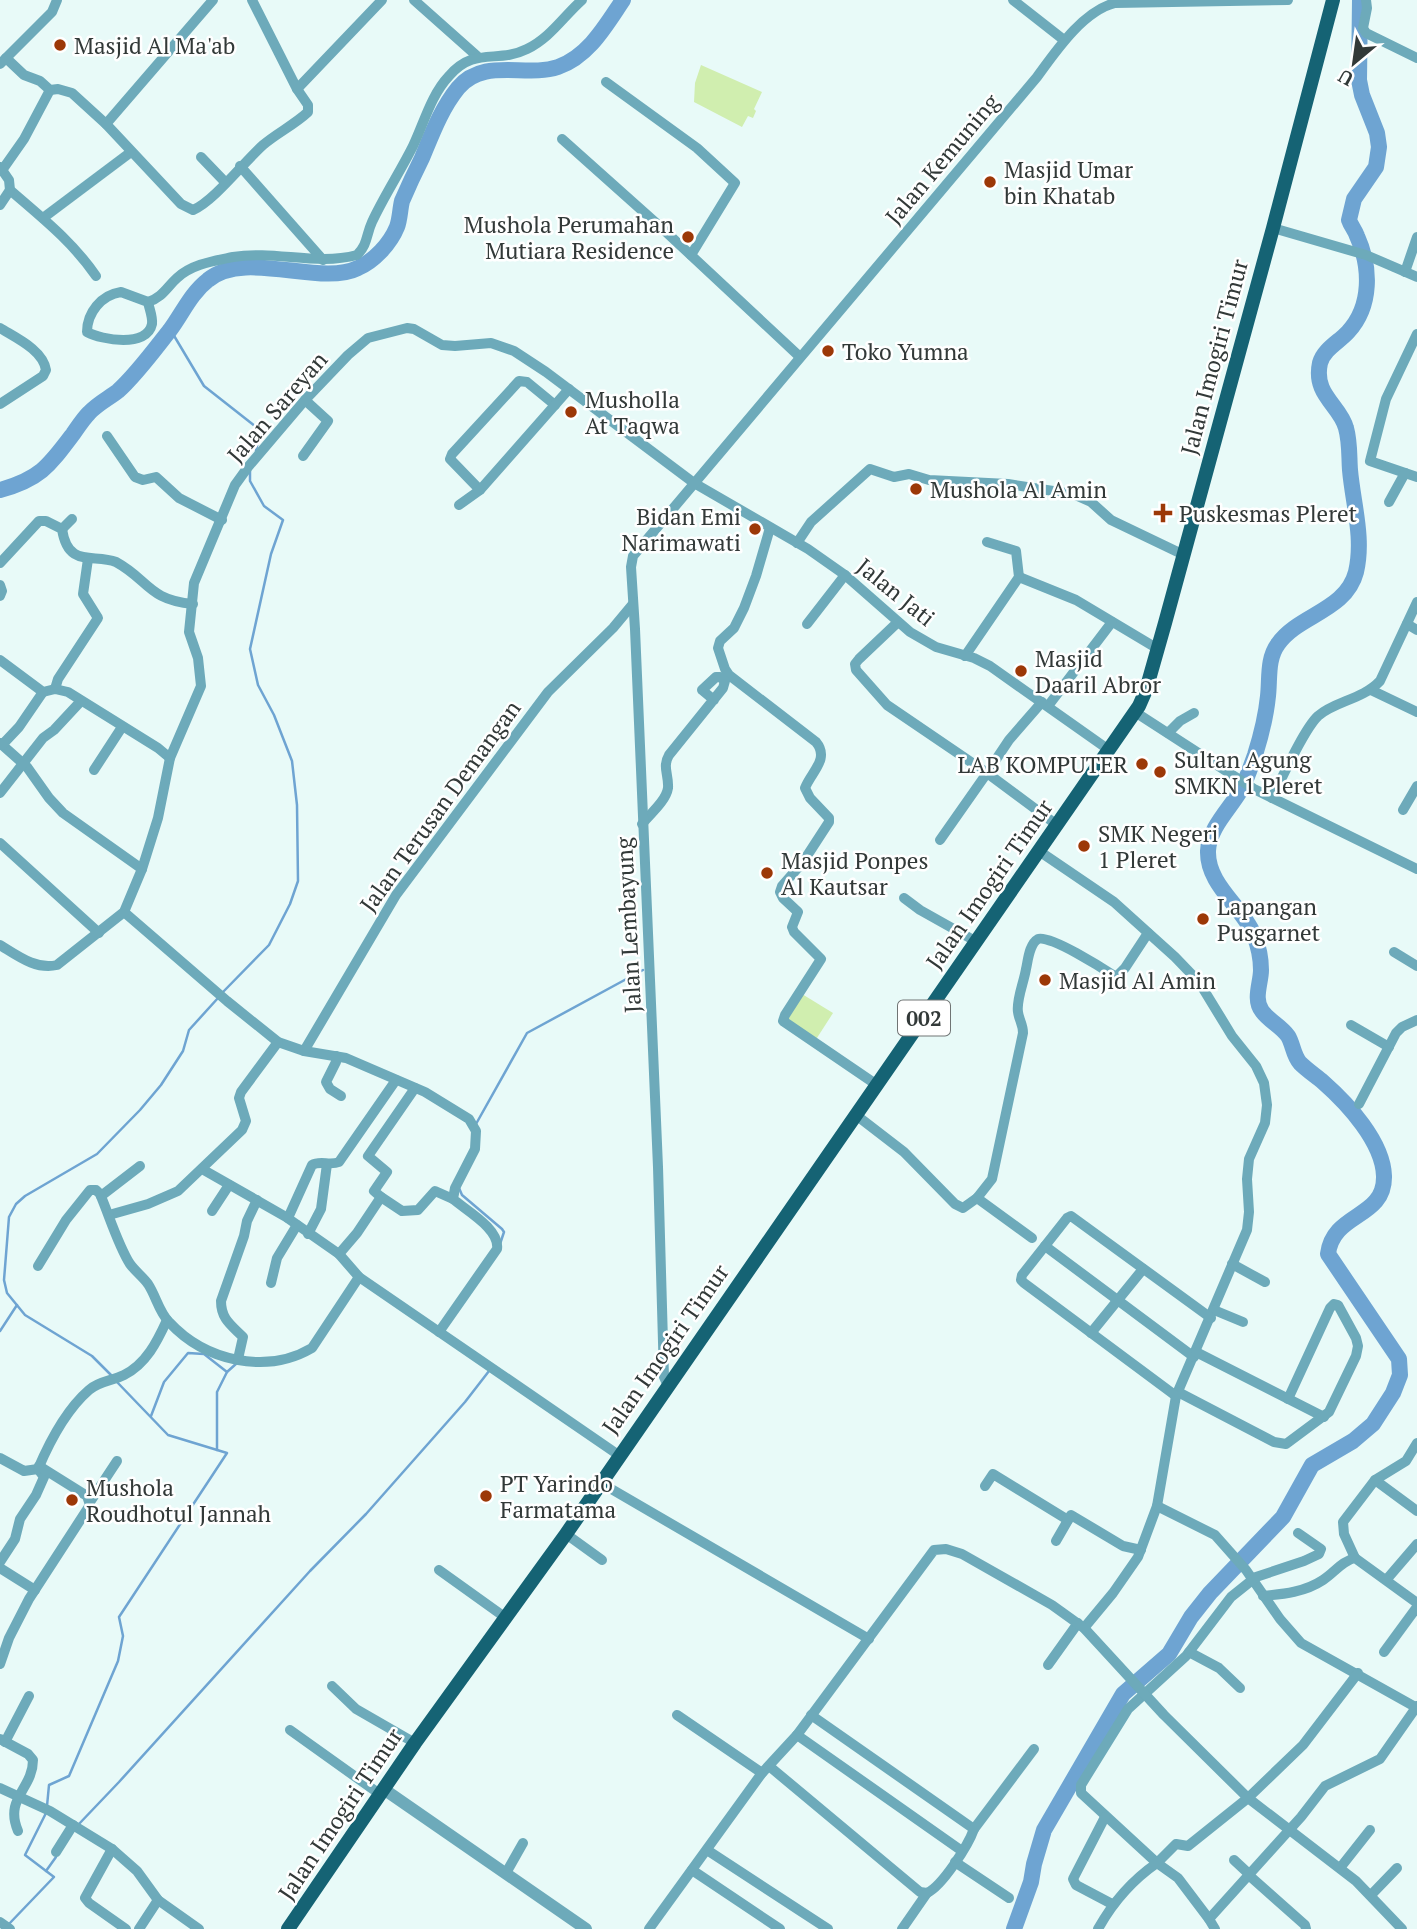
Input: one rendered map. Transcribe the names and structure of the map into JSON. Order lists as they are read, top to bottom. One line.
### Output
{"streets":{"main road":["Jalan Imogiri Timur","002"],"street":["Jalan Kemuning","Jalan Sareyan","Jalan Jati","Jalan Terusan Demangan","Jalan Lembayung"]},"crossings":[["Jalan Kemuning","Jalan Jati"],["Jalan Kemuning","Jalan Lembayung"],["Jalan Imogiri Timur","Jalan Jati"],["Jalan Imogiri Timur","Jalan Lembayung"],["Jalan Sareyan","Jalan Jati"],["Jalan Jati","Jalan Lembayung"],["Jalan Terusan Demangan","Jalan Lembayung"]],"places":{"other":["Masjid Al Ma'ab","Masjid Umar bin Khatab","Mushola Perumahan Mutiara Residence","Toko Yumna","Musholla At Taqwa","Mushola Al Amin","Bidan Emi Narimawati","Masjid Daaril Abror","LAB KOMPUTER","Sultan Agung SMKN 1 Pleret","SMK Negeri 1 Pleret","Masjid Ponpes Al Kautsar","Lapangan Pusgarnet","Masjid Al Amin","PT Yarindo Farmatama","Mushola Roudhotul Jannah"],"health":["Puskesmas Pleret"]},"north":"bottom left"}
